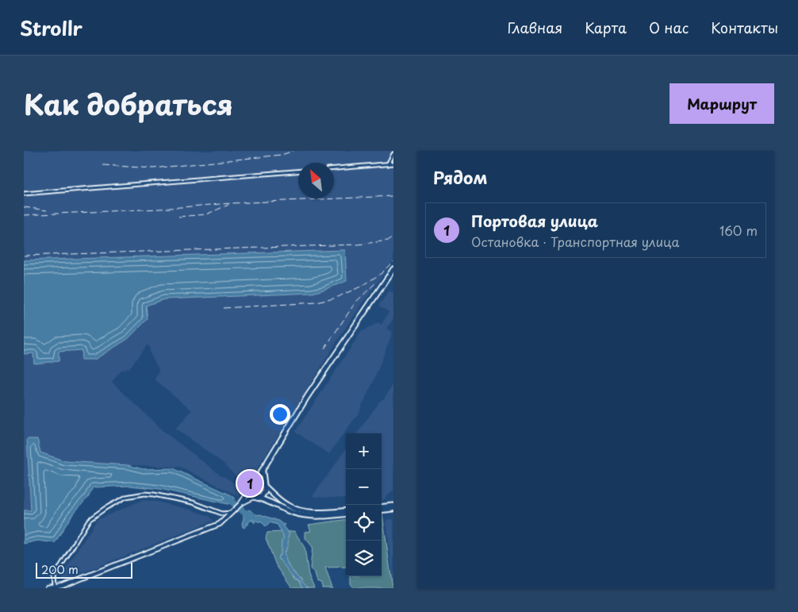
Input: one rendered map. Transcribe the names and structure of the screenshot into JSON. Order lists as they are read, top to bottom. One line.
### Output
{"scale_bar":"200 m","north":"top left","page":{"header":"Strollr","nav":["Главная","Карта","О нас","Контакты"],"title":"Как добраться","buttons":"Маршрут","heading":"Рядом","list":[{"mark":"1","name":"Портовая улица","note":"Остановка · Транспортная улица","value":"160 m"}],"map_buttons":["+","−"],"pins":"1","scale":"200 m"}}
